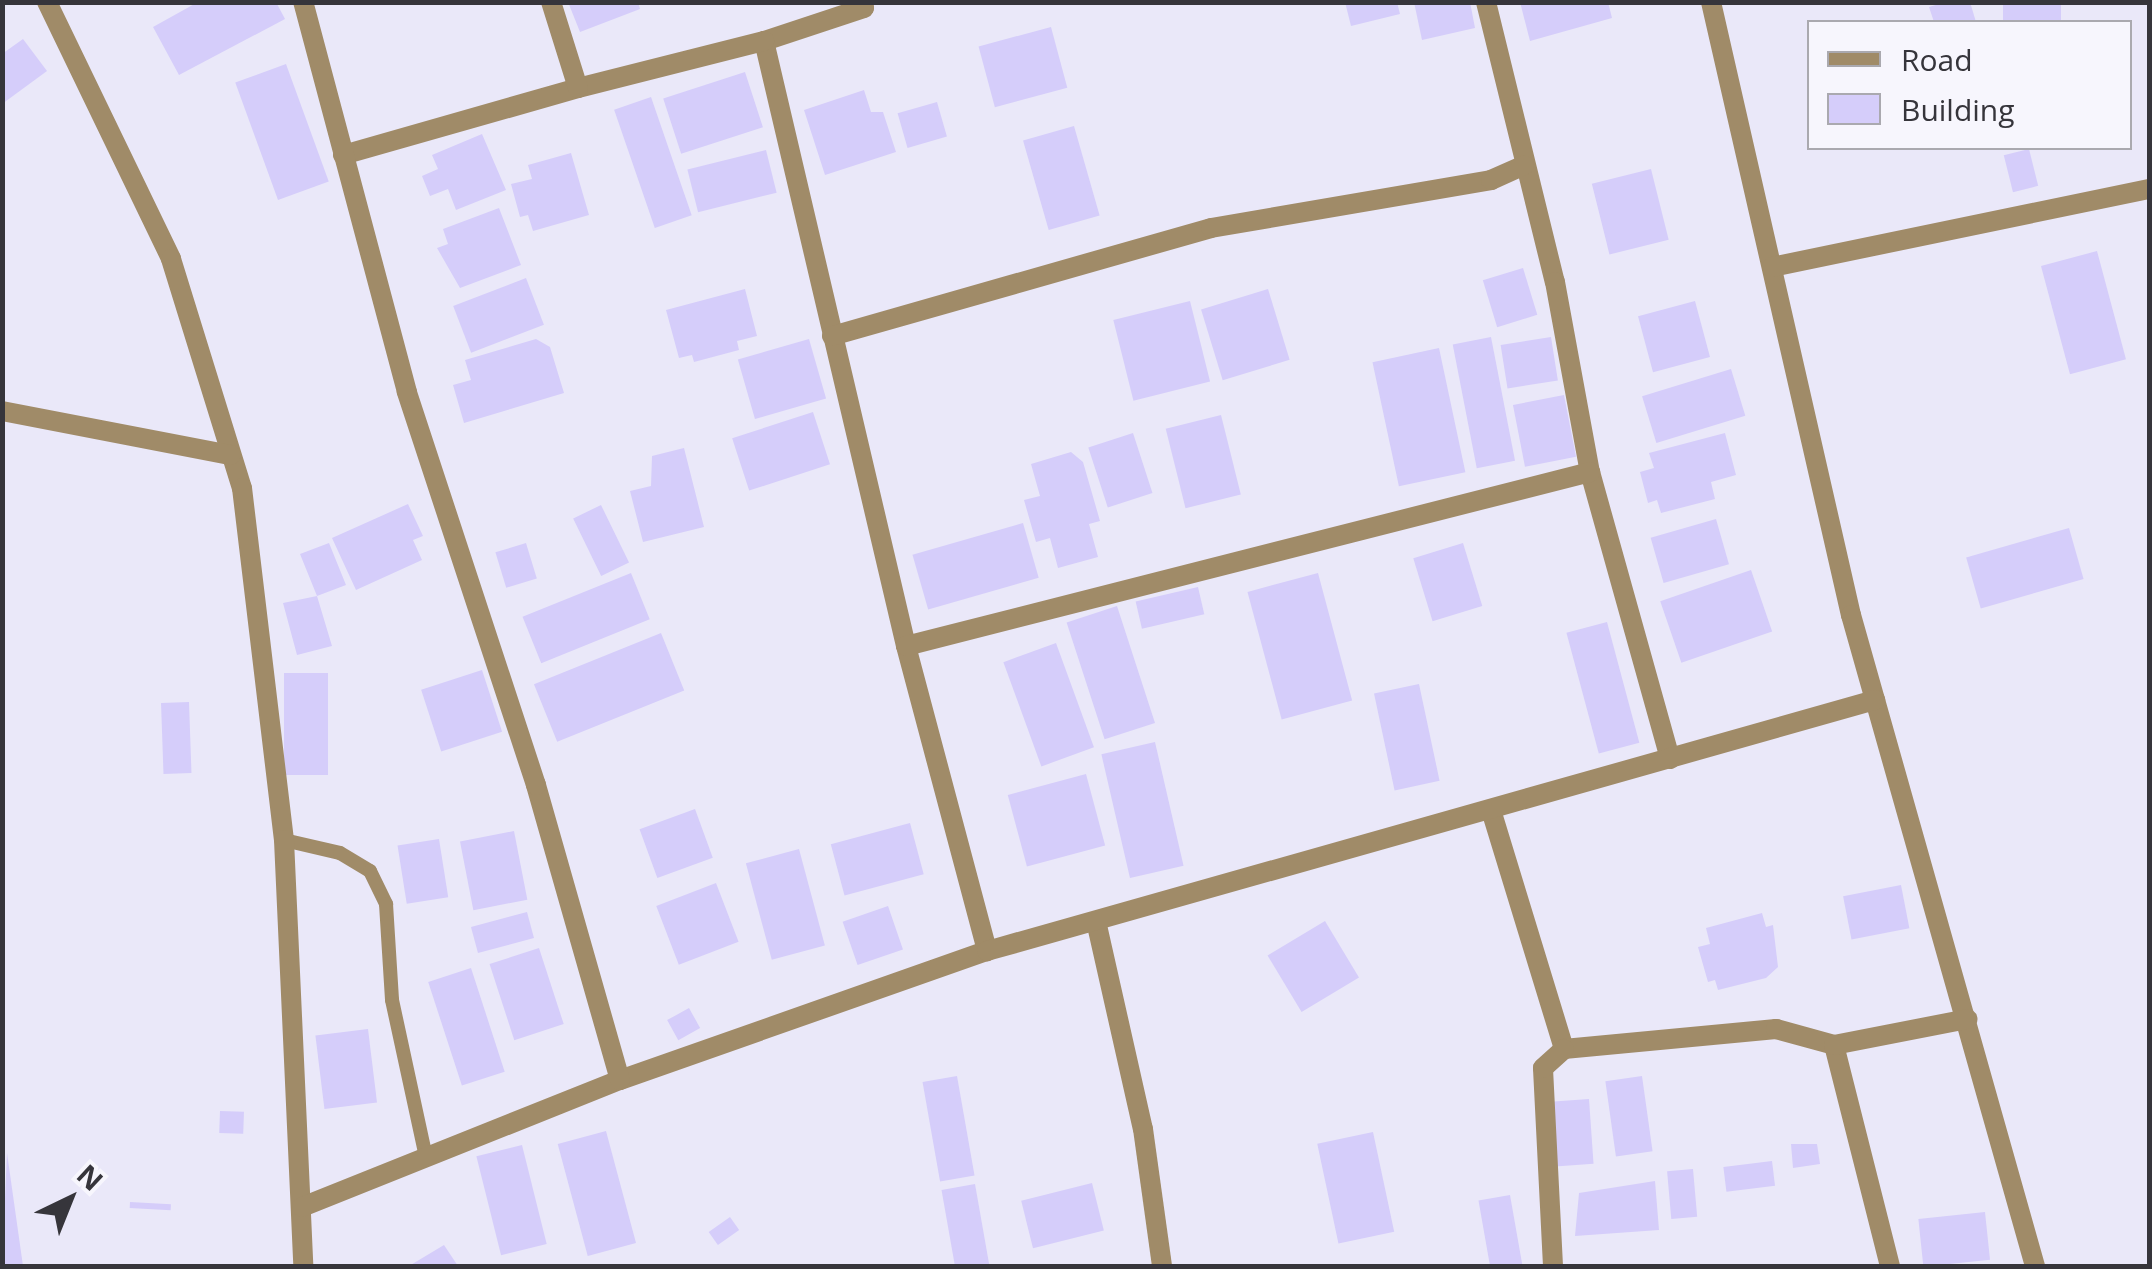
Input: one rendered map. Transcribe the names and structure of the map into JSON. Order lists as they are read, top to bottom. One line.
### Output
{"legend":["Road","Building"],"north":"top right"}
